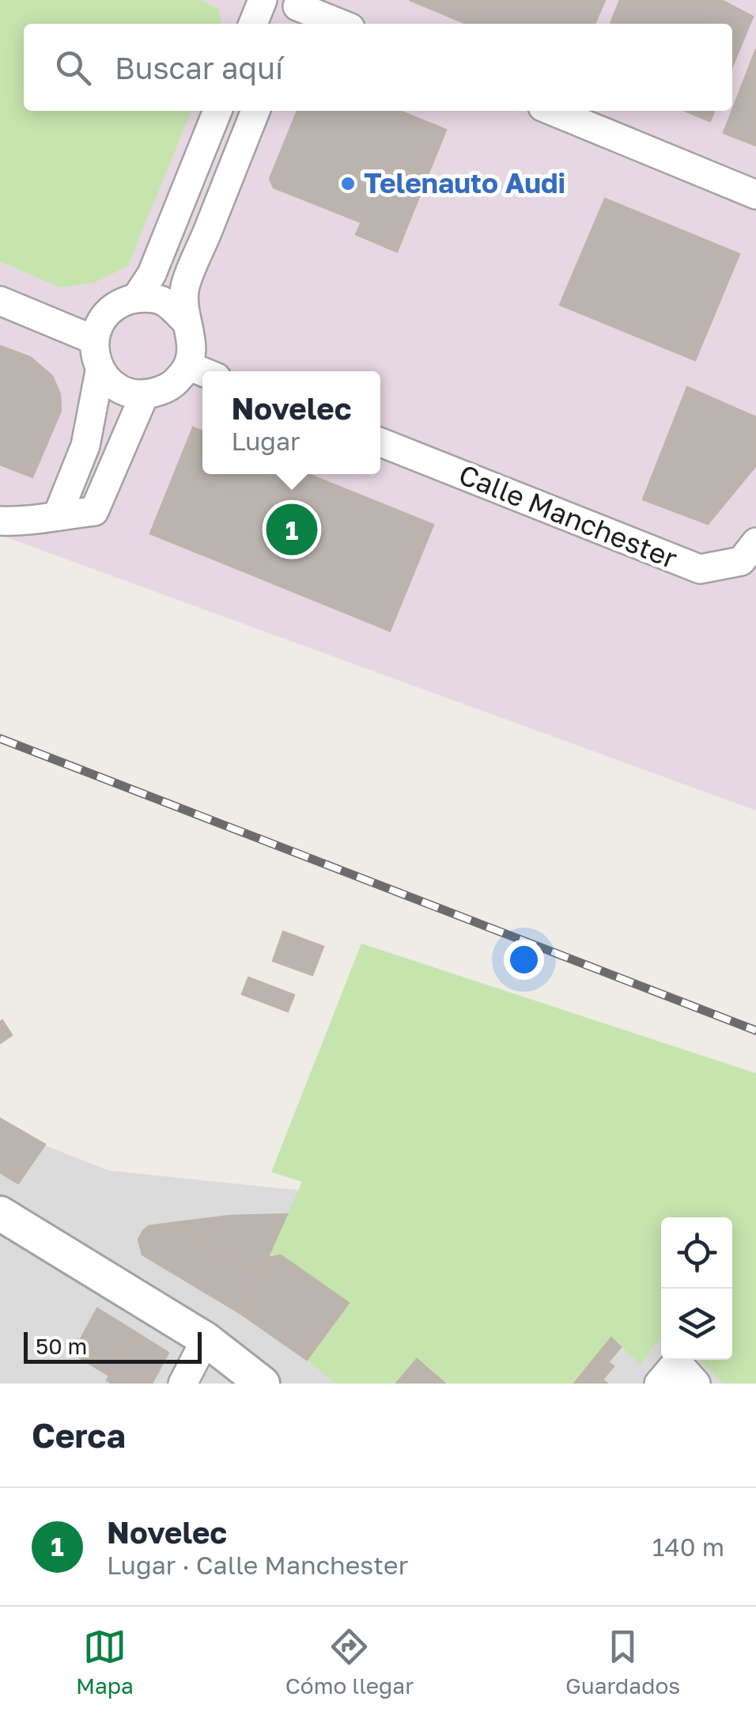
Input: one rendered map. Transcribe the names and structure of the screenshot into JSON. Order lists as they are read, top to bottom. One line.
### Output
{"streets":{"street":["Calle Manchester"]},"places":["Telenauto Audi"],"scale_bar":"50 m","page":{"search":"Buscar aquí","popup":["Novelec","Lugar"],"pins":"1","scale":"50 m","heading":"Cerca","list":[{"mark":"1","name":"Novelec","note":"Lugar · Calle Manchester","value":"140 m"}],"nav":["Mapa","Cómo llegar","Guardados"]}}
